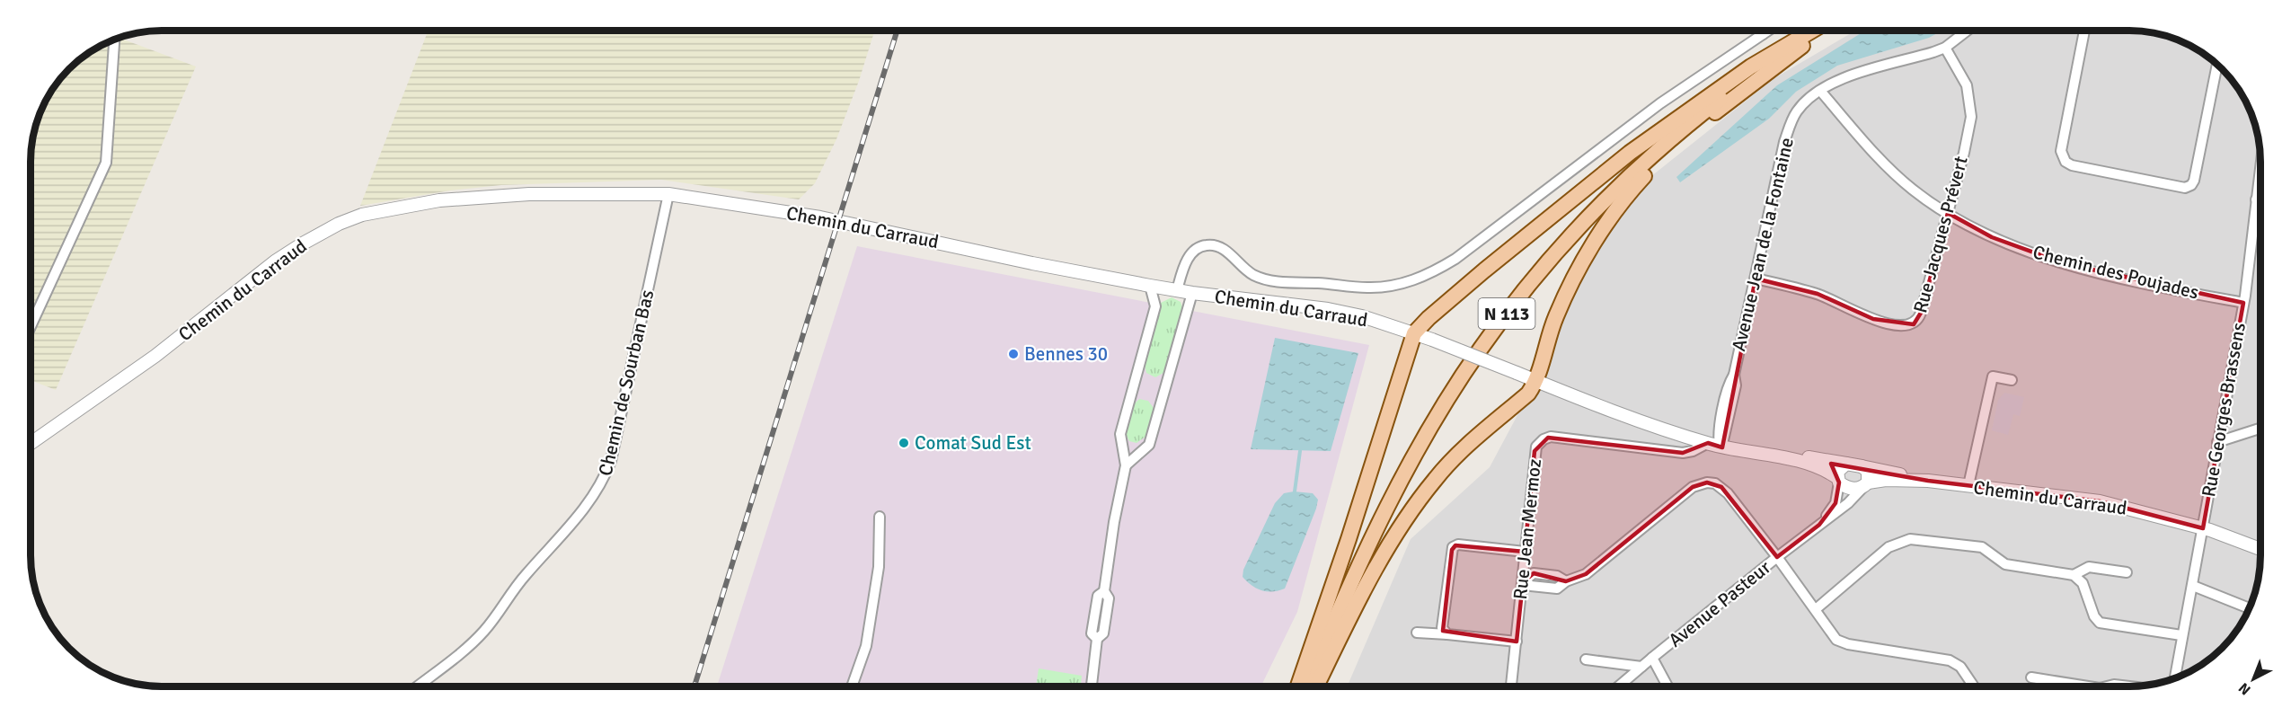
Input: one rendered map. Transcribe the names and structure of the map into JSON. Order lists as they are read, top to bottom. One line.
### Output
{"streets":{"main road":["N 113"],"street":["Chemin du Carraud","Rue Jacques Prévert","Avenue Jean de la Fontaine","Chemin des Poujades","Chemin de Sourban Bas","Rue Georges Brassens","Rue Jean Mermoz","Avenue Pasteur"]},"crossings":[["Chemin du Carraud","Avenue Jean de la Fontaine"],["Chemin du Carraud","Chemin de Sourban Bas"],["Chemin du Carraud","Rue Georges Brassens"],["Chemin du Carraud","Rue Jean Mermoz"],["Chemin du Carraud","Avenue Pasteur"],["Rue Jacques Prévert","Avenue Jean de la Fontaine"],["Rue Jacques Prévert","Chemin des Poujades"],["Avenue Jean de la Fontaine","Chemin des Poujades"],["Avenue Jean de la Fontaine","Rue Jean Mermoz"],["Chemin des Poujades","Rue Georges Brassens"]],"places":["Bennes 30","Comat Sud Est"],"north":"bottom left"}
